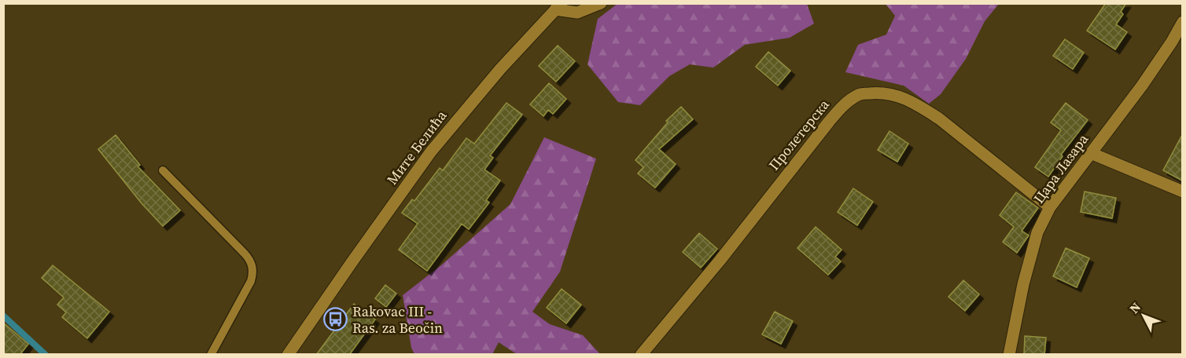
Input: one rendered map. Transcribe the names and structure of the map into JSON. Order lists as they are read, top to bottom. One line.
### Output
{"streets":{"street":["Пролетерска","Мите Белића","Цара Лазара"]},"crossings":[["Пролетерска","Цара Лазара"]],"places":{"bus stop":["Rakovac III - Ras. za Beočin"]},"north":"top left"}
